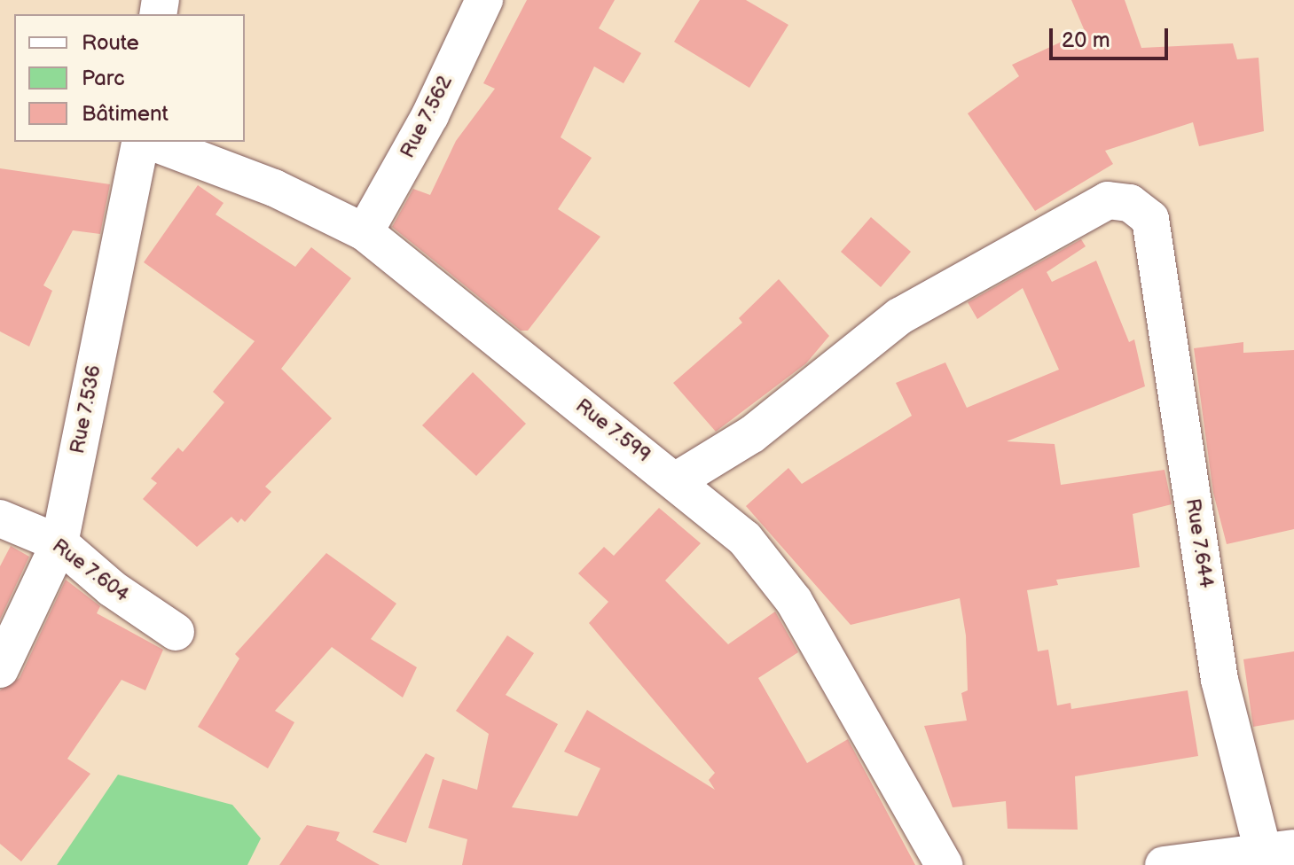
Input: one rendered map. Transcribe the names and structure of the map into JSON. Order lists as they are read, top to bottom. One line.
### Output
{"streets":{"street":["Rue 7.562","Rue 7.536","Rue 7.599","Rue 7.644","Rue 7.604"]},"crossings":[["Rue 7.562","Rue 7.599"],["Rue 7.536","Rue 7.604"],["Rue 7.599","Rue 7.644"]],"legend":["Route","Parc","Bâtiment"],"scale_bar":"20 m"}
